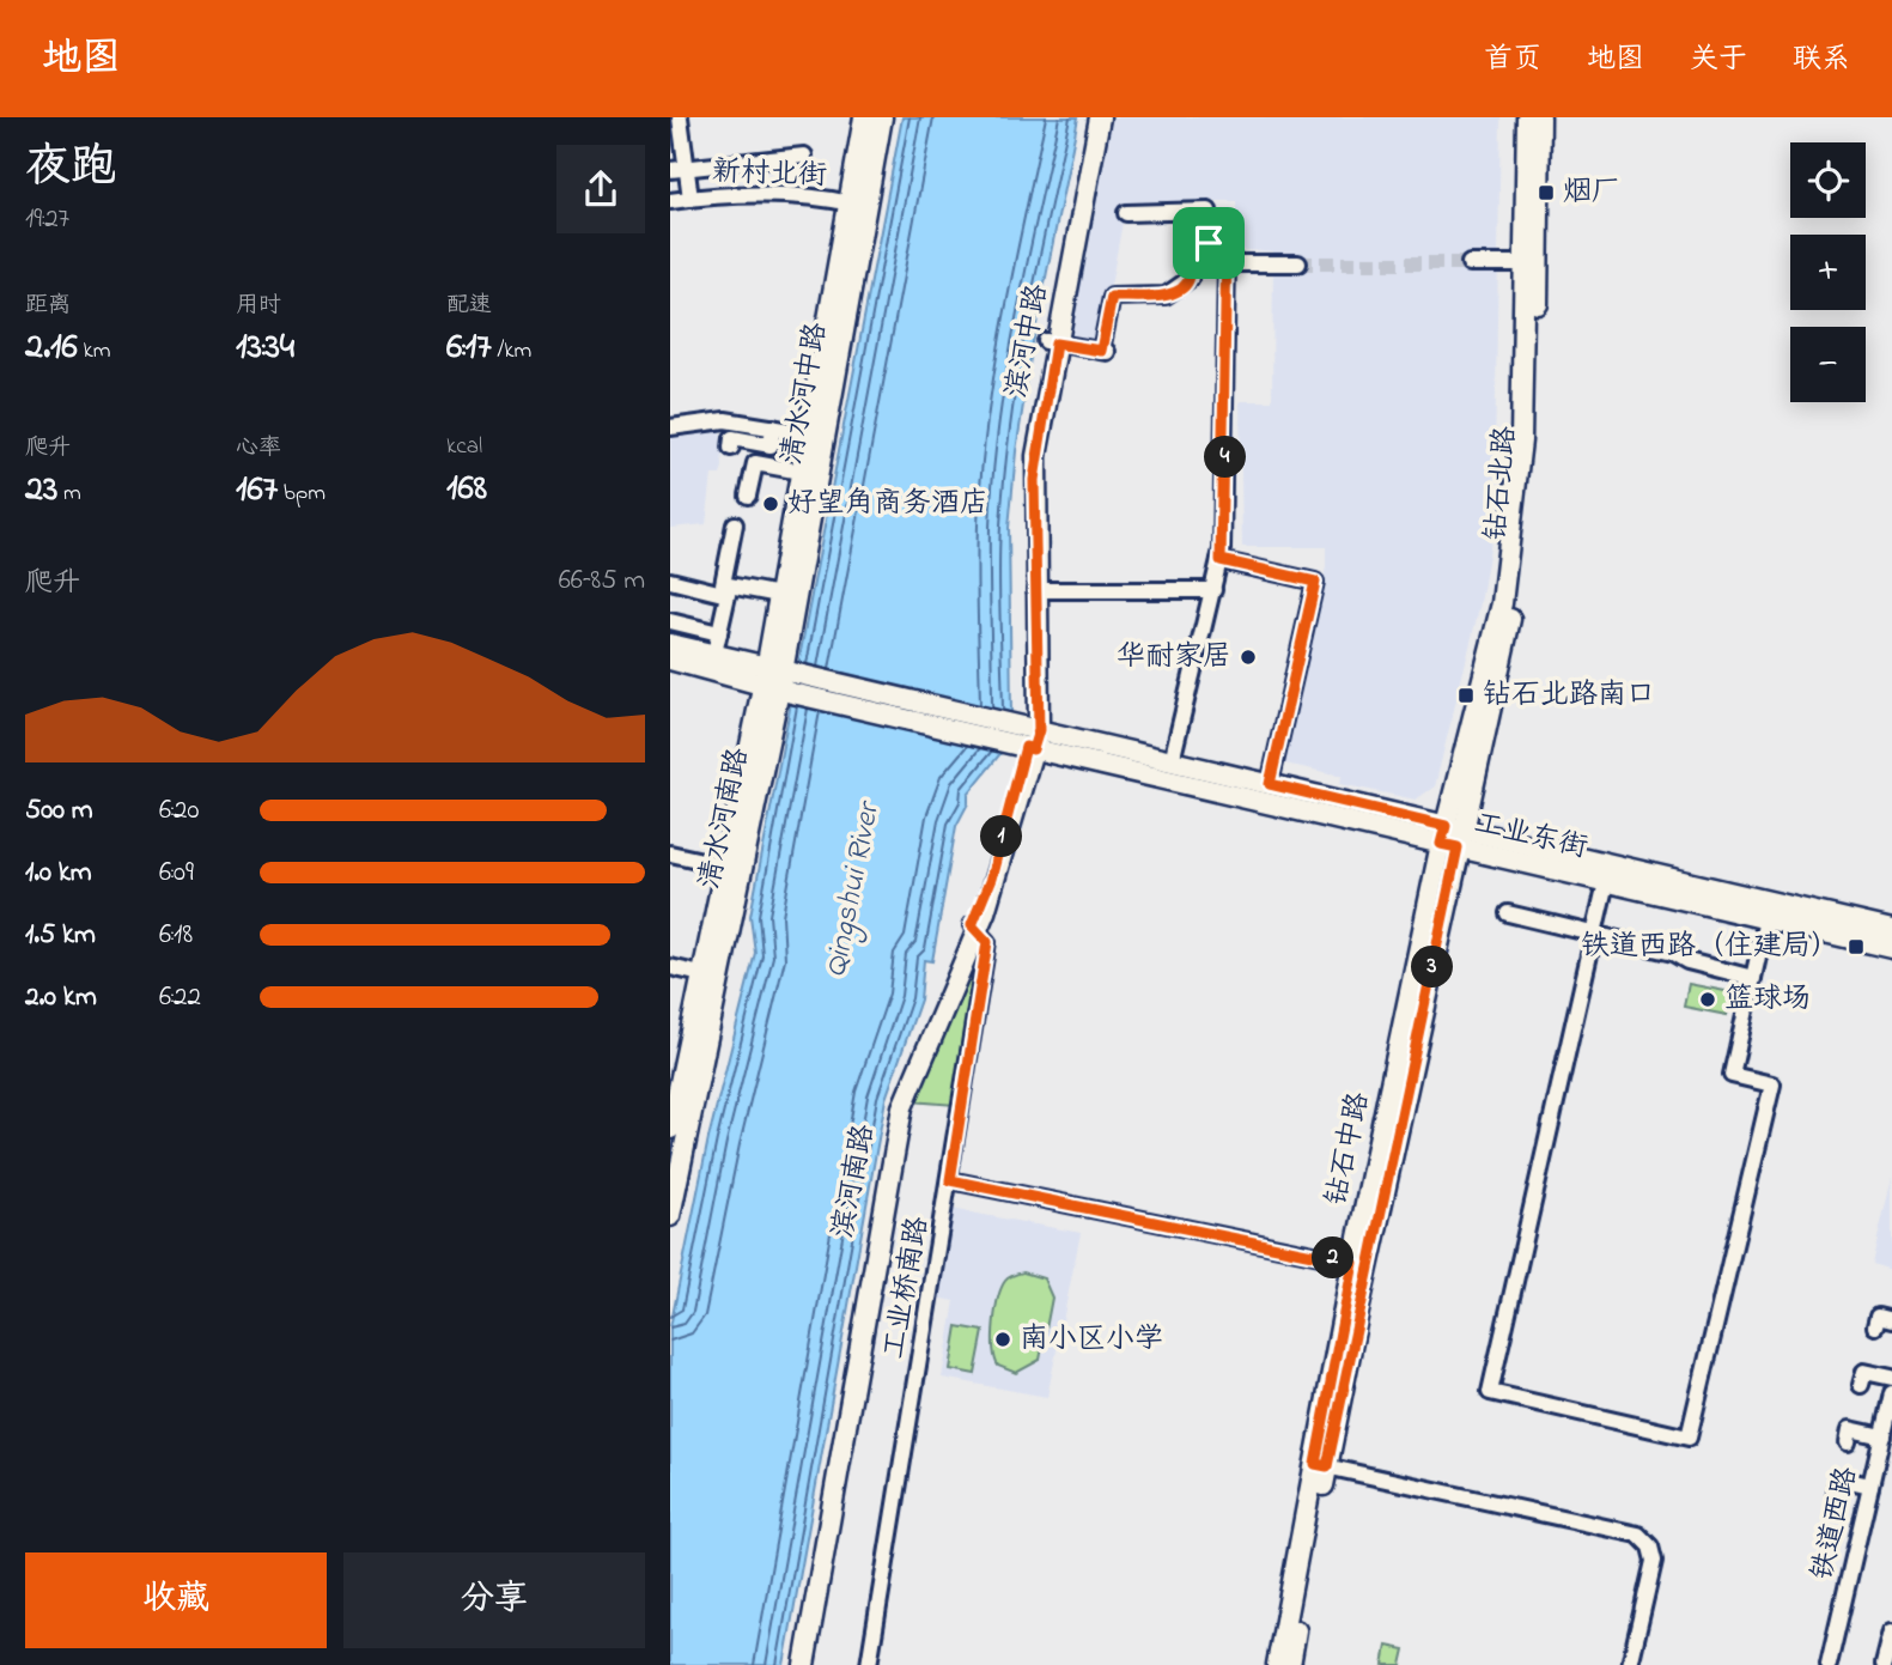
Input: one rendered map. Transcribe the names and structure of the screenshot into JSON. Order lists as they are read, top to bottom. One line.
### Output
{"streets":{"main road":["滨河中路","清水河中路","钻石北路","清水河南路","工业东街","钻石中路","滨河南路"],"street":["新村北街","工业桥南路","铁道西路"]},"crossings":[["新村北街","清水河中路"],["滨河中路","工业东街"],["滨河中路","滨河南路"],["清水河中路","清水河南路"],["清水河中路","工业东街"],["钻石北路","工业东街"],["钻石北路","钻石中路"],["清水河南路","工业东街"],["工业东街","钻石中路"],["工业东街","滨河南路"],["滨河南路","工业桥南路"]],"water":["Qingshui River"],"places":{"transit":["烟厂","钻石北路南口","铁道西路（住建局）"],"other":["好望角商务酒店","华耐家居","篮球场","南小区小学"]},"page":{"header":"地图","nav":["首页","地图","关于","联系"],"heading":["夜跑","19:27"],"map_buttons":["+","−"],"stats":[["距离","2.16 km"],["用时","13:34"],["配速","6:17 /km"],["爬升","23 m"],["心率","167 bpm"],["kcal","168"]],"pins":["4","1","3","2"],"chart":["爬升","66–85 m"],"list":[{"name":"500 m","note":"6:20"},{"name":"1.0 km","note":"6:09"},{"name":"1.5 km","note":"6:18"},{"name":"2.0 km","note":"6:22"}],"buttons":["收藏","分享"]}}
